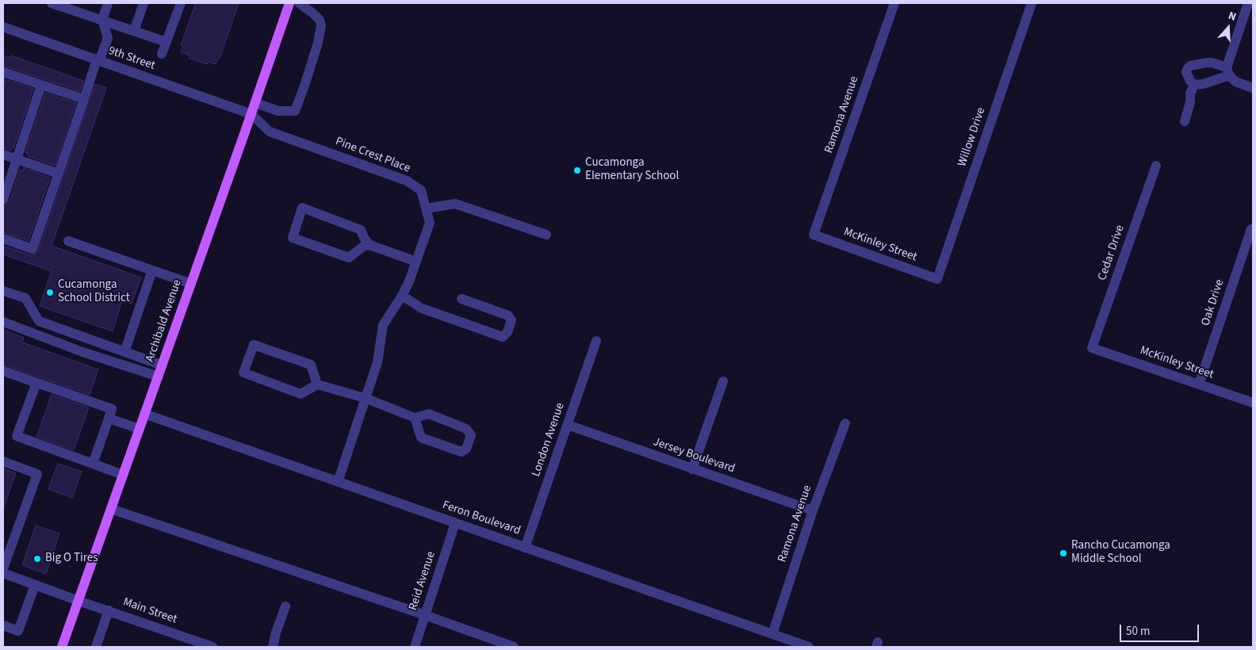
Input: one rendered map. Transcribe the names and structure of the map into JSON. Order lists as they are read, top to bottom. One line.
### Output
{"streets":{"main road":["Archibald Avenue"],"street":["9th Street","Ramona Avenue","Willow Drive","Pine Crest Place","McKinley Street","Cedar Drive","Oak Drive","London Avenue","Jersey Boulevard","Feron Boulevard","Reid Avenue","Main Street"]},"crossings":[["9th Street","Pine Crest Place"],["9th Street","Archibald Avenue"],["Ramona Avenue","McKinley Street"],["Ramona Avenue","Jersey Boulevard"],["Ramona Avenue","Feron Boulevard"],["Willow Drive","McKinley Street"],["Pine Crest Place","Archibald Avenue"],["Pine Crest Place","Feron Boulevard"],["McKinley Street","Cedar Drive"],["McKinley Street","Oak Drive"],["Archibald Avenue","Feron Boulevard"],["Archibald Avenue","Main Street"],["London Avenue","Jersey Boulevard"],["London Avenue","Feron Boulevard"],["Feron Boulevard","Reid Avenue"]],"places":["Cucamonga Elementary School","Cucamonga School District","Rancho Cucamonga Middle School","Big O Tires"],"scale_bar":"50 m","north":"top"}
